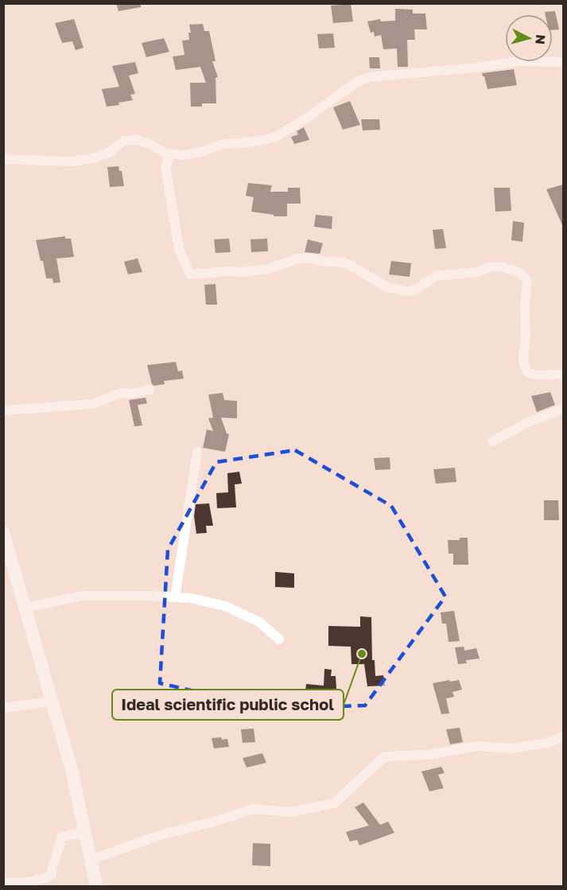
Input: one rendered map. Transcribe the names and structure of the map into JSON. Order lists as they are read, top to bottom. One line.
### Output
{"places":["Ideal scientific public schol"],"north":"right"}
